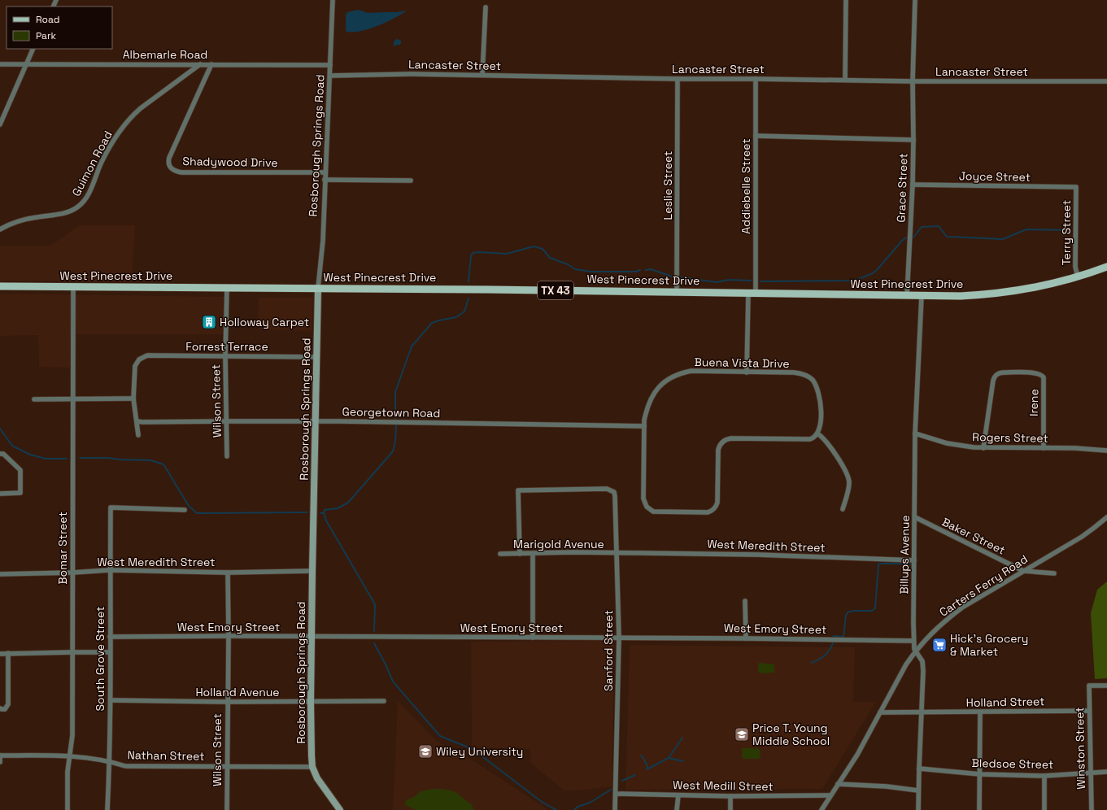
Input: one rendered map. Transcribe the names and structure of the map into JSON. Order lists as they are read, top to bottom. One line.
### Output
{"streets":{"main road":["West Pinecrest Drive","TX 43"],"street":["Albemarle Road","Lancaster Street","Rosborough Springs Road","Shadywood Drive","Guimon Road","Joyce Street","Leslie Street","Addiebelle Street","Grace Street","Terry Street","Forrest Terrace","Buena Vista Drive","Wilson Street","Irene","Georgetown Road","Rogers Street","Baker Street","Marigold Avenue","West Meredith Street","Bomar Street","Billups Avenue","Carters Ferry Road","West Emory Street","Sanford Street","South Grove Street","Holland Avenue","Holland Street","Winston Street","Nathan Street","Bledsoe Street","West Medill Street"]},"crossings":[["Albemarle Road","Rosborough Springs Road"],["Albemarle Road","Shadywood Drive"],["Albemarle Road","Guimon Road"],["Lancaster Street","Rosborough Springs Road"],["Lancaster Street","Leslie Street"],["Lancaster Street","Addiebelle Street"],["Lancaster Street","Grace Street"],["Rosborough Springs Road","Shadywood Drive"],["Rosborough Springs Road","West Pinecrest Drive"],["Rosborough Springs Road","Forrest Terrace"],["Rosborough Springs Road","Georgetown Road"],["Rosborough Springs Road","West Meredith Street"],["Rosborough Springs Road","West Emory Street"],["Rosborough Springs Road","Holland Avenue"],["Rosborough Springs Road","Nathan Street"],["Joyce Street","Grace Street"],["Joyce Street","Terry Street"],["Leslie Street","West Pinecrest Drive"],["Addiebelle Street","West Pinecrest Drive"],["Grace Street","West Pinecrest Drive"],["Terry Street","West Pinecrest Drive"],["West Pinecrest Drive","Wilson Street"],["West Pinecrest Drive","Bomar Street"],["West Pinecrest Drive","Billups Avenue"],["Forrest Terrace","Wilson Street"],["Buena Vista Drive","Georgetown Road"],["Wilson Street","Georgetown Road"],["Wilson Street","West Meredith Street"],["Wilson Street","West Emory Street"],["Wilson Street","Holland Avenue"],["Wilson Street","Nathan Street"],["Irene","Rogers Street"],["Rogers Street","Billups Avenue"],["Baker Street","Billups Avenue"],["Baker Street","Carters Ferry Road"],["Marigold Avenue","West Meredith Street"],["Marigold Avenue","Sanford Street"],["West Meredith Street","Bomar Street"],["West Meredith Street","Billups Avenue"],["West Meredith Street","Sanford Street"],["West Meredith Street","South Grove Street"],["Bomar Street","Nathan Street"],["Billups Avenue","Carters Ferry Road"],["Billups Avenue","West Emory Street"],["Billups Avenue","Holland Street"],["Billups Avenue","Bledsoe Street"],["Carters Ferry Road","Holland Street"],["Carters Ferry Road","West Medill Street"],["West Emory Street","Sanford Street"],["West Emory Street","South Grove Street"],["Sanford Street","West Medill Street"],["South Grove Street","Holland Avenue"],["South Grove Street","Nathan Street"],["Holland Street","Winston Street"],["Winston Street","Bledsoe Street"]],"places":{"building":["Holloway Carpet"],"supermarket":["Hick's Grocery & Market"],"school or university":["Price T. Young Middle School","Wiley University"]},"legend":["Road","Park"]}
